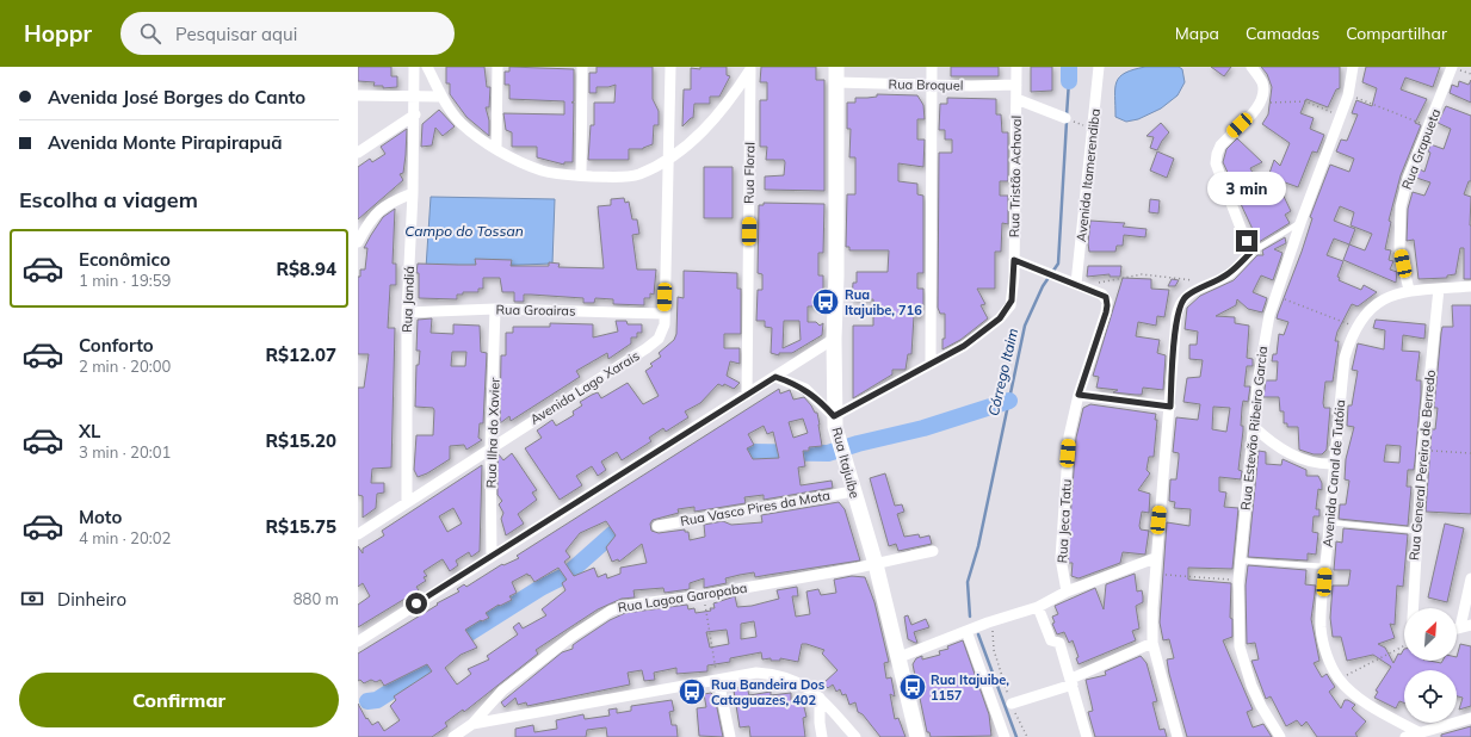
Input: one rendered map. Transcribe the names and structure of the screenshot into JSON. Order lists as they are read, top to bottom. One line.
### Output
{"streets":{"main road":["Rua Itajuíbe"],"street":["Rua Broquel","Rua Grapueta","Rua Floral","Avenida Itamerendiba","Rua Tristão Achaval","Rua Jandiá","Rua Groairas","Avenida Lago Xarais","Rua Estevão Ribeiro Garcia","Rua Ilha do Xavier","Rua General Pereira de Berredo","Avenida Canal de Tutóia","Rua Vasco Pires da Mota","Rua Jeca Tatu","Rua Lagoa Garopaba"]},"crossings":[["Rua Broquel","Rua Tristão Achaval"],["Rua Broquel","Rua Itajuíbe"],["Rua Grapueta","Avenida Canal de Tutóia"],["Avenida Itamerendiba","Rua Jeca Tatu"],["Rua Tristão Achaval","Rua Itajuíbe"],["Rua Tristão Achaval","Rua Jeca Tatu"],["Rua Jandiá","Rua Groairas"],["Rua Jandiá","Avenida Lago Xarais"],["Rua Groairas","Avenida Lago Xarais"],["Rua Groairas","Rua Ilha do Xavier"],["Avenida Lago Xarais","Rua Ilha do Xavier"],["Rua Itajuíbe","Rua Vasco Pires da Mota"],["Rua Itajuíbe","Rua Lagoa Garopaba"],["Rua General Pereira de Berredo","Avenida Canal de Tutóia"]],"water":["Campo do Tossan","Córrego Itaim"],"places":{"bus stop":["Rua Itajuibe, 716","Rua Itajuibe, 1157","Rua Bandeira Dos Cataguazes, 402"]},"north":"top right","page":{"header":"Hoppr","search":"Pesquisar aqui","nav":["Mapa","Camadas","Compartilhar"],"banner":["Avenida José Borges do Canto","Avenida Monte Pirapirapuã"],"heading":"Escolha a viagem","bubble":"3 min","list":[{"name":"Econômico","note":"1 min · 19:59","value":"R$8.94"},{"name":"Conforto","note":"2 min · 20:00","value":"R$12.07"},{"name":"XL","note":"3 min · 20:01","value":"R$15.20"},{"name":"Moto","note":"4 min · 20:02","value":"R$15.75"}],"pay":["Dinheiro","880 m"],"buttons":"Confirmar"}}
